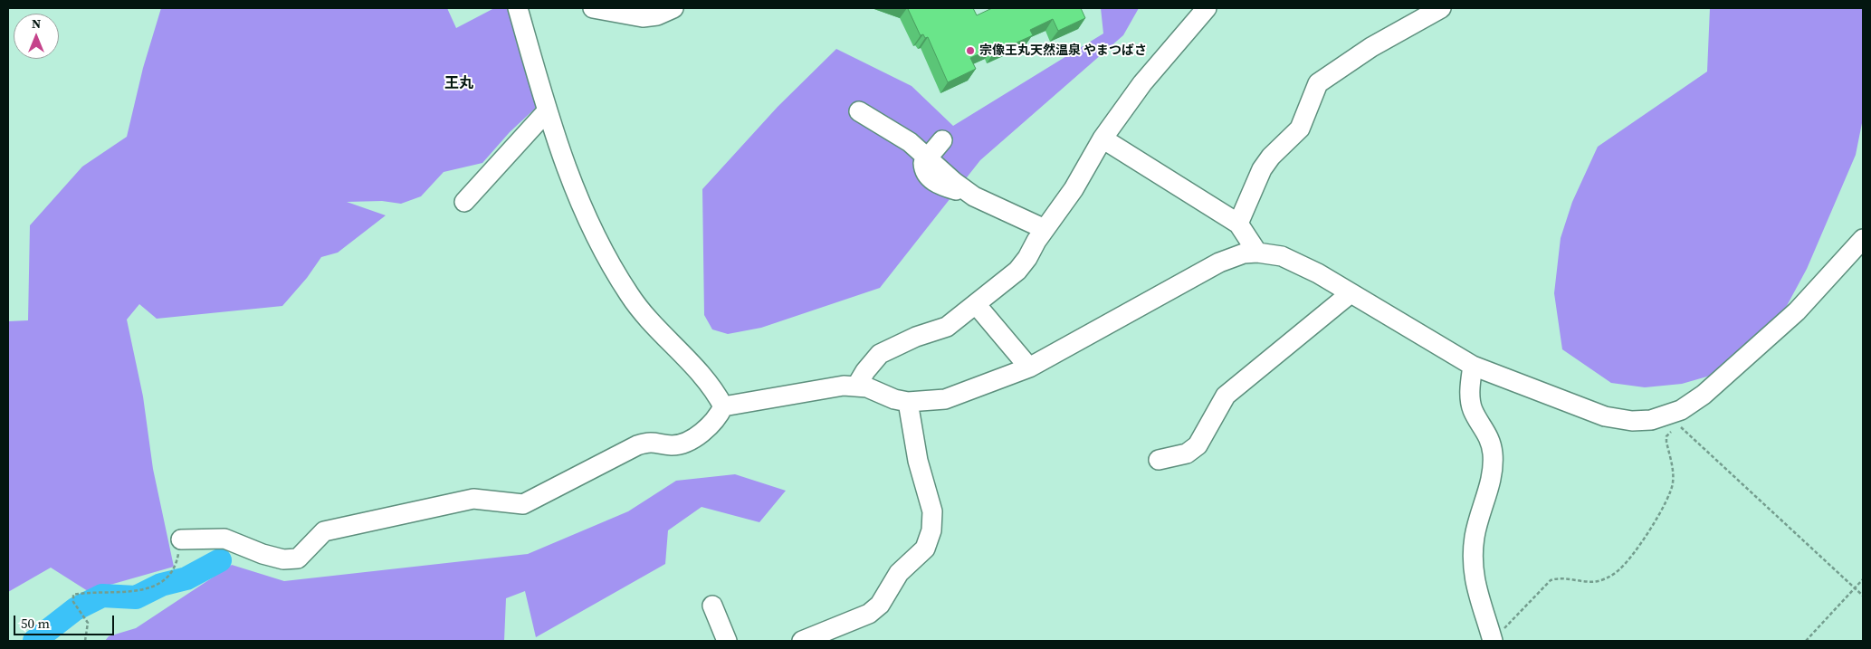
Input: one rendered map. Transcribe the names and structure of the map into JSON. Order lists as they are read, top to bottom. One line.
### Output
{"districts":["王丸"],"places":["宗像王丸天然温泉 やまつばさ"],"scale_bar":"50 m","north":"top"}
